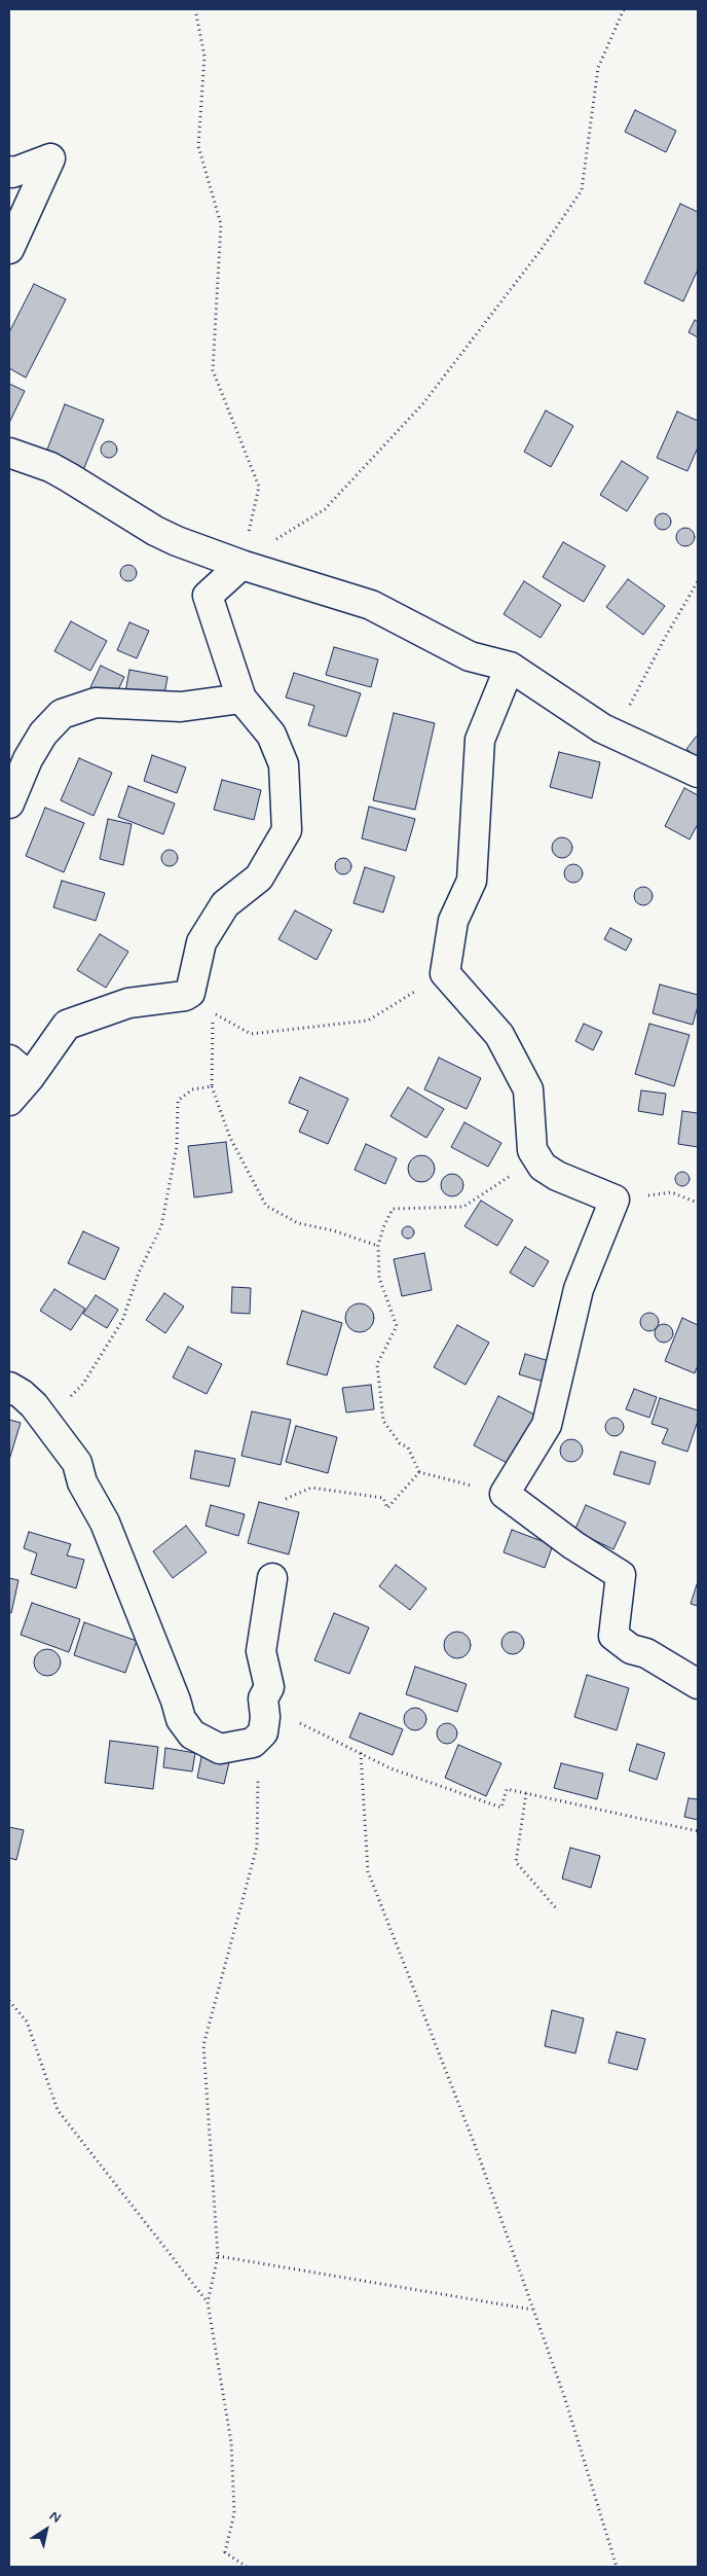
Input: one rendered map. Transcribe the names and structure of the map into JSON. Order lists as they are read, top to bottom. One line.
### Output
{"north":"top right"}
